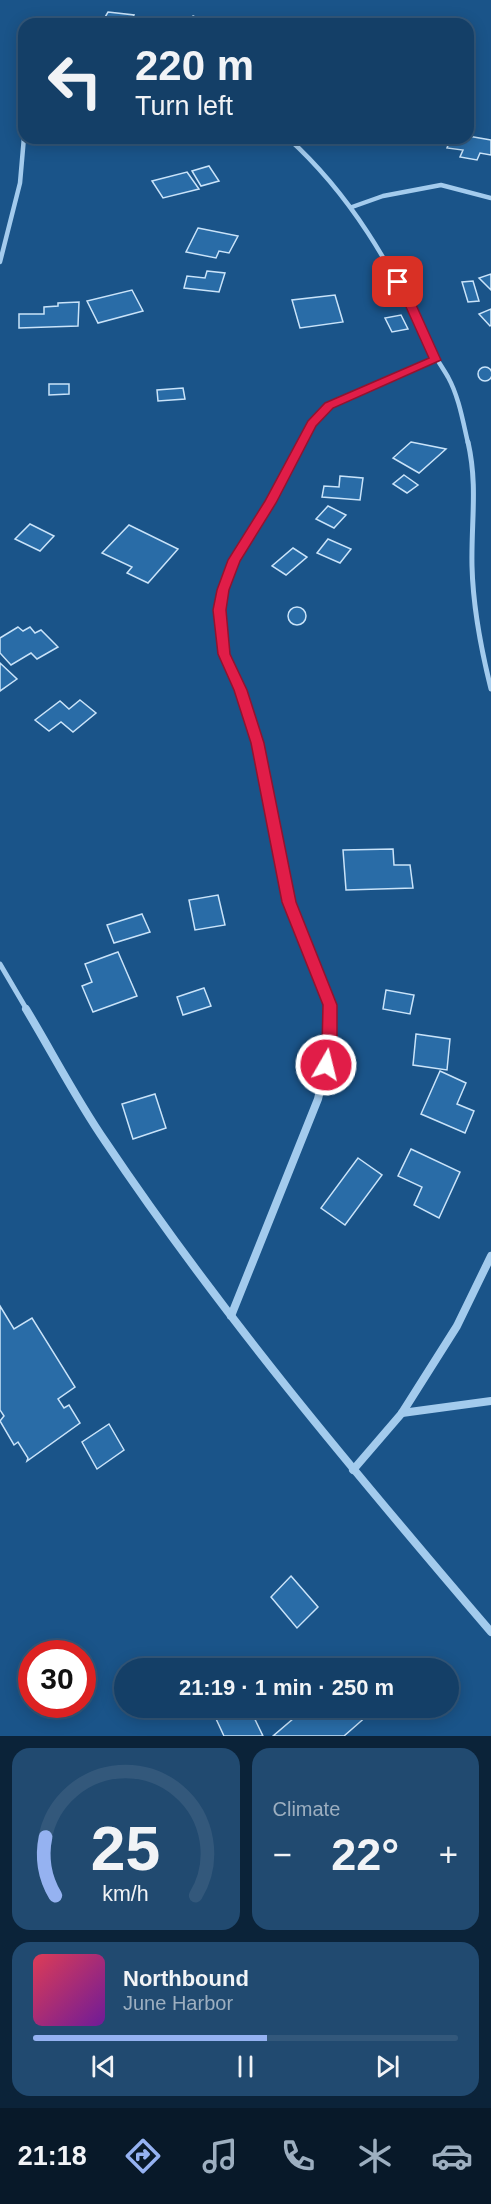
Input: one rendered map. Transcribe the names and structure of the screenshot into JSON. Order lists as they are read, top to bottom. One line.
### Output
{"page":{"turn":["220 m","Turn left"],"limit":"30","trip":"21:19 · 1 min · 250 m","tile":"Climate","heat":["−","22°","+"],"song":["Northbound","June Harbor"],"tabs":"21:18","gauge":["25","km/h"]}}
